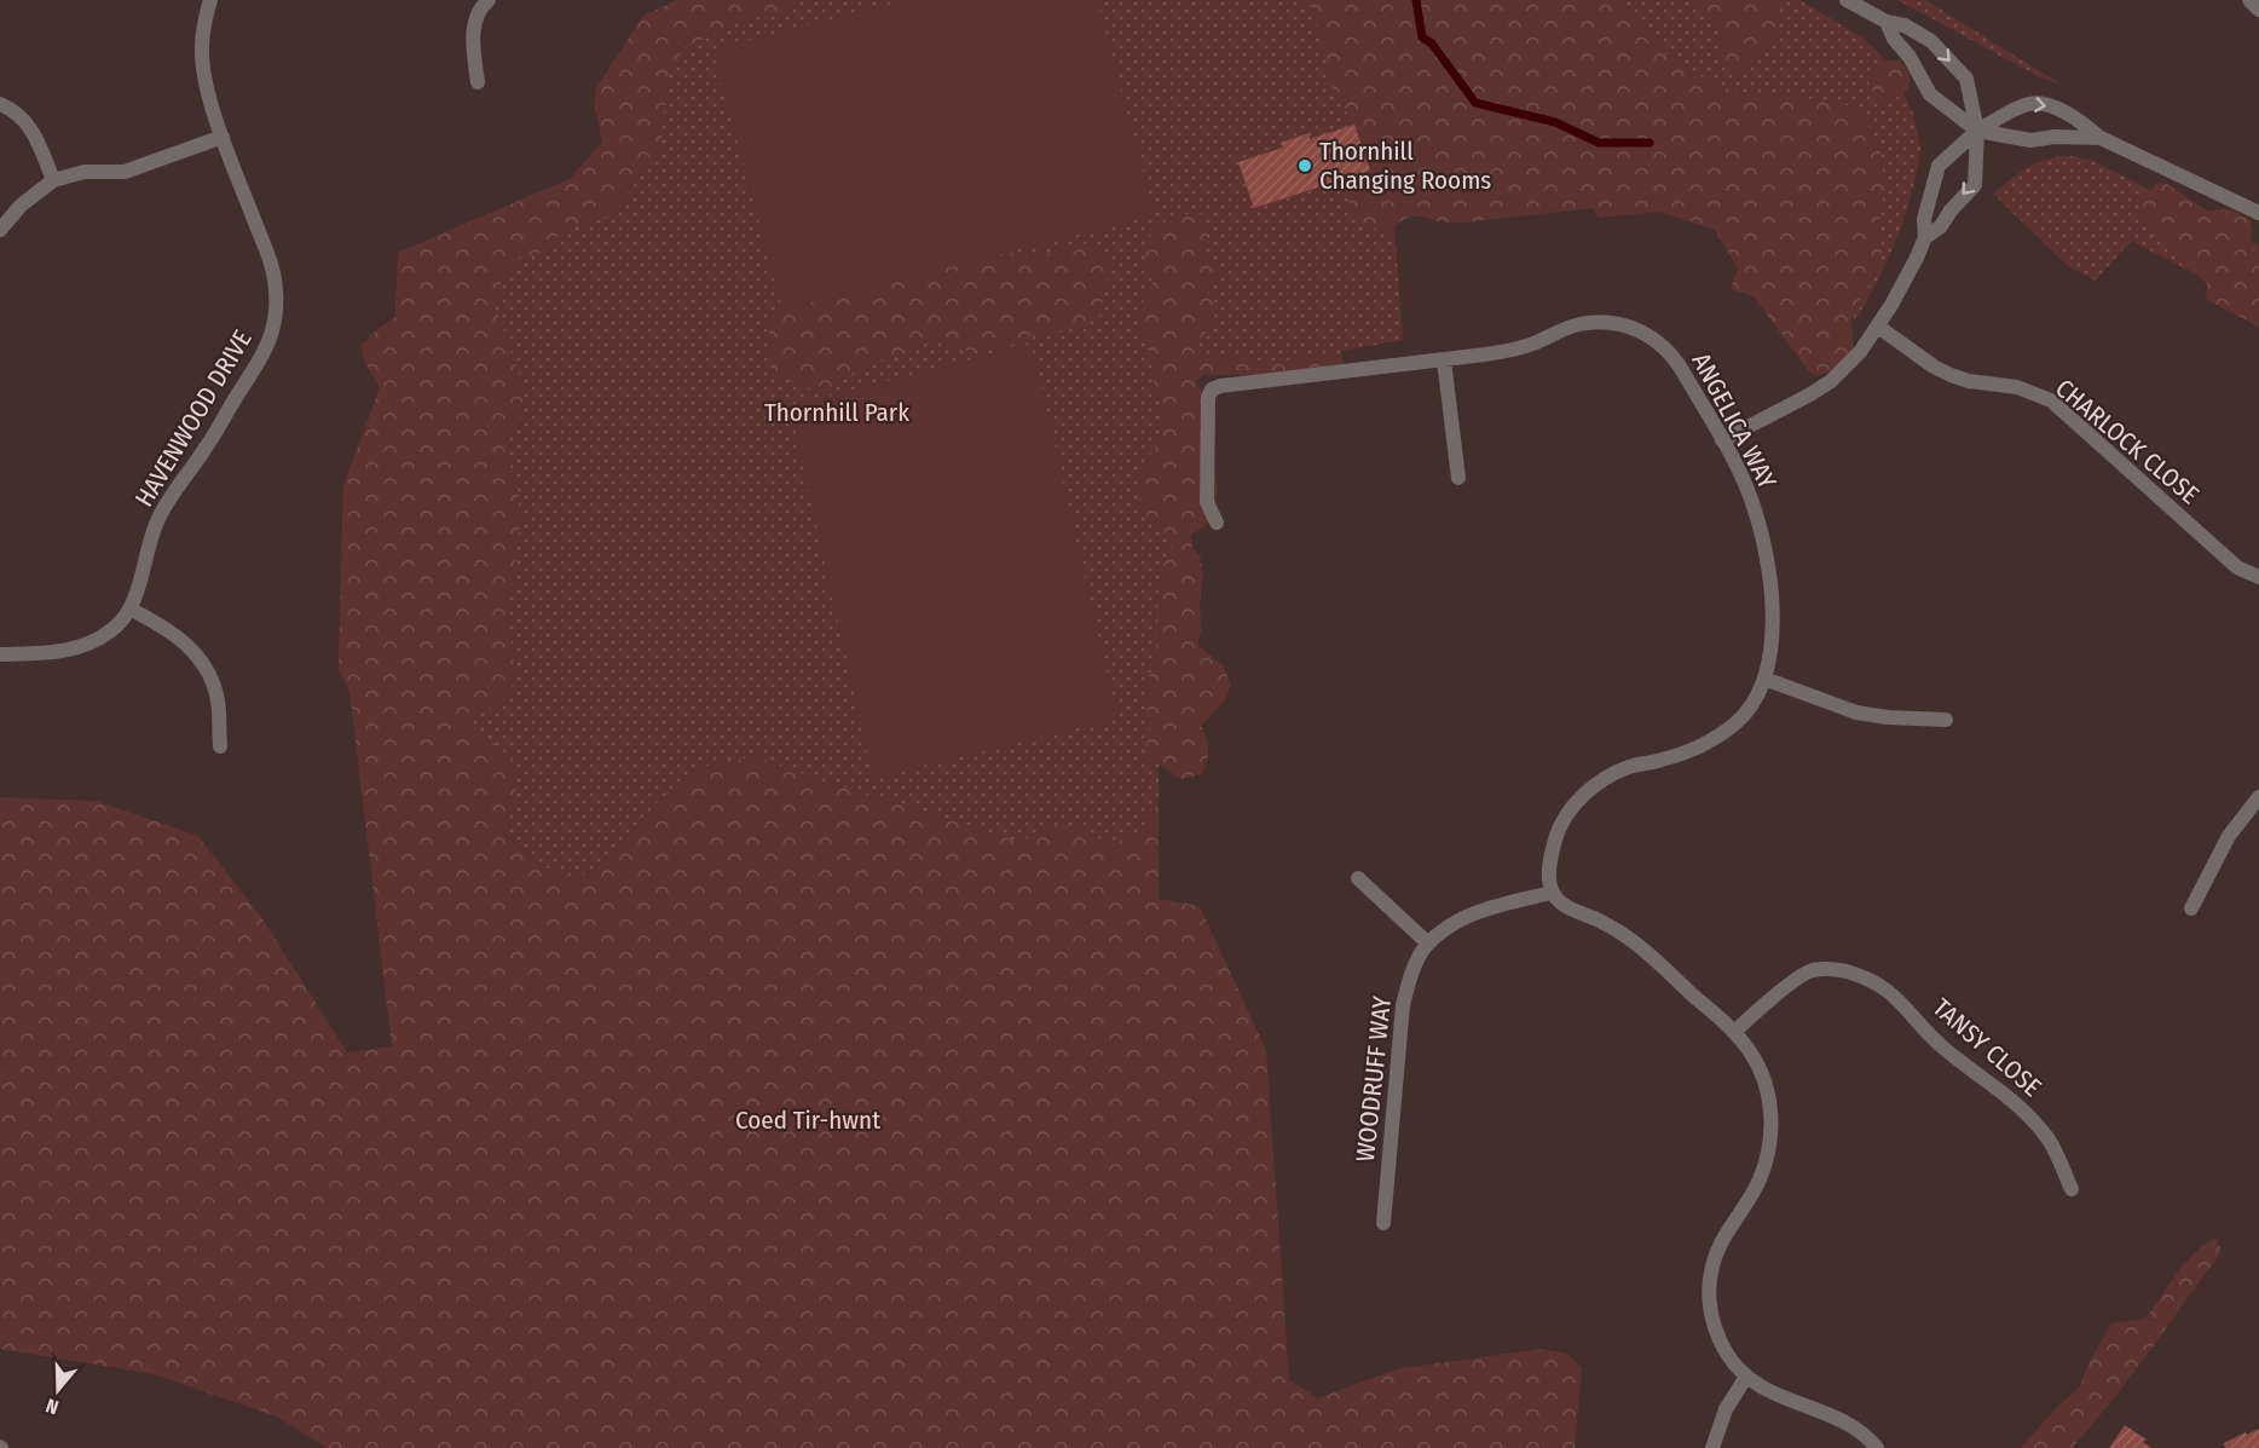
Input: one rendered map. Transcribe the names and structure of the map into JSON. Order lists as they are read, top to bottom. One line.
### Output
{"streets":{"street":["HAVENWOOD DRIVE","ANGELICA WAY","CHARLOCK CLOSE","TANSY CLOSE","WOODRUFF WAY"]},"parks":["Thornhill Park","Coed Tir-hwnt"],"places":["Thornhill Changing Rooms"],"north":"bottom"}
